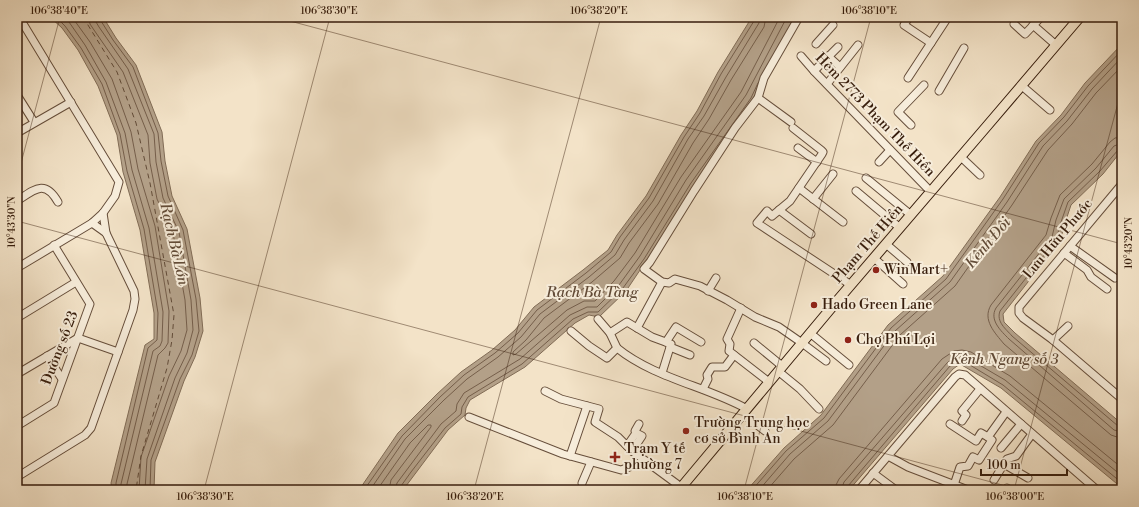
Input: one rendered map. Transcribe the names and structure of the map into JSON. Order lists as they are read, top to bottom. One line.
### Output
{"streets":{"main road":["Phạm Thế Hiển"],"street":["Hẻm 2773 Phạm Thế Hiển","Lưu Hữu Phước","Đường số 23"]},"crossings":[["Hẻm 2773 Phạm Thế Hiển","Phạm Thế Hiển"]],"water":["Kênh Đôi","Rạch Bà Lớn","Rạch Bà Tàng","Kênh Ngang số 3"],"places":{"other":["WinMart+","Hado Green Lane","Chợ Phú Lợi","Trường Trung học cơ sở Bình An"],"health":["Trạm Y tế phường 7"]},"scale_bar":"100 m","coordinates":["106°38'40\"E","106°38'30\"E","106°38'20\"E","106°38'10\"E","10°43'30\"N","10°43'20\"N","106°38'00\"E"]}
